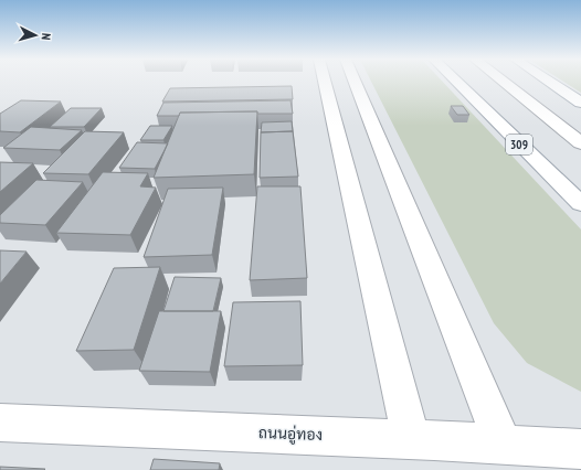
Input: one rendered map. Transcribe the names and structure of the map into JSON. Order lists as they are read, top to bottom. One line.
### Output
{"streets":{"main road":["309","ถนนอู่ทอง"]},"north":"right"}
